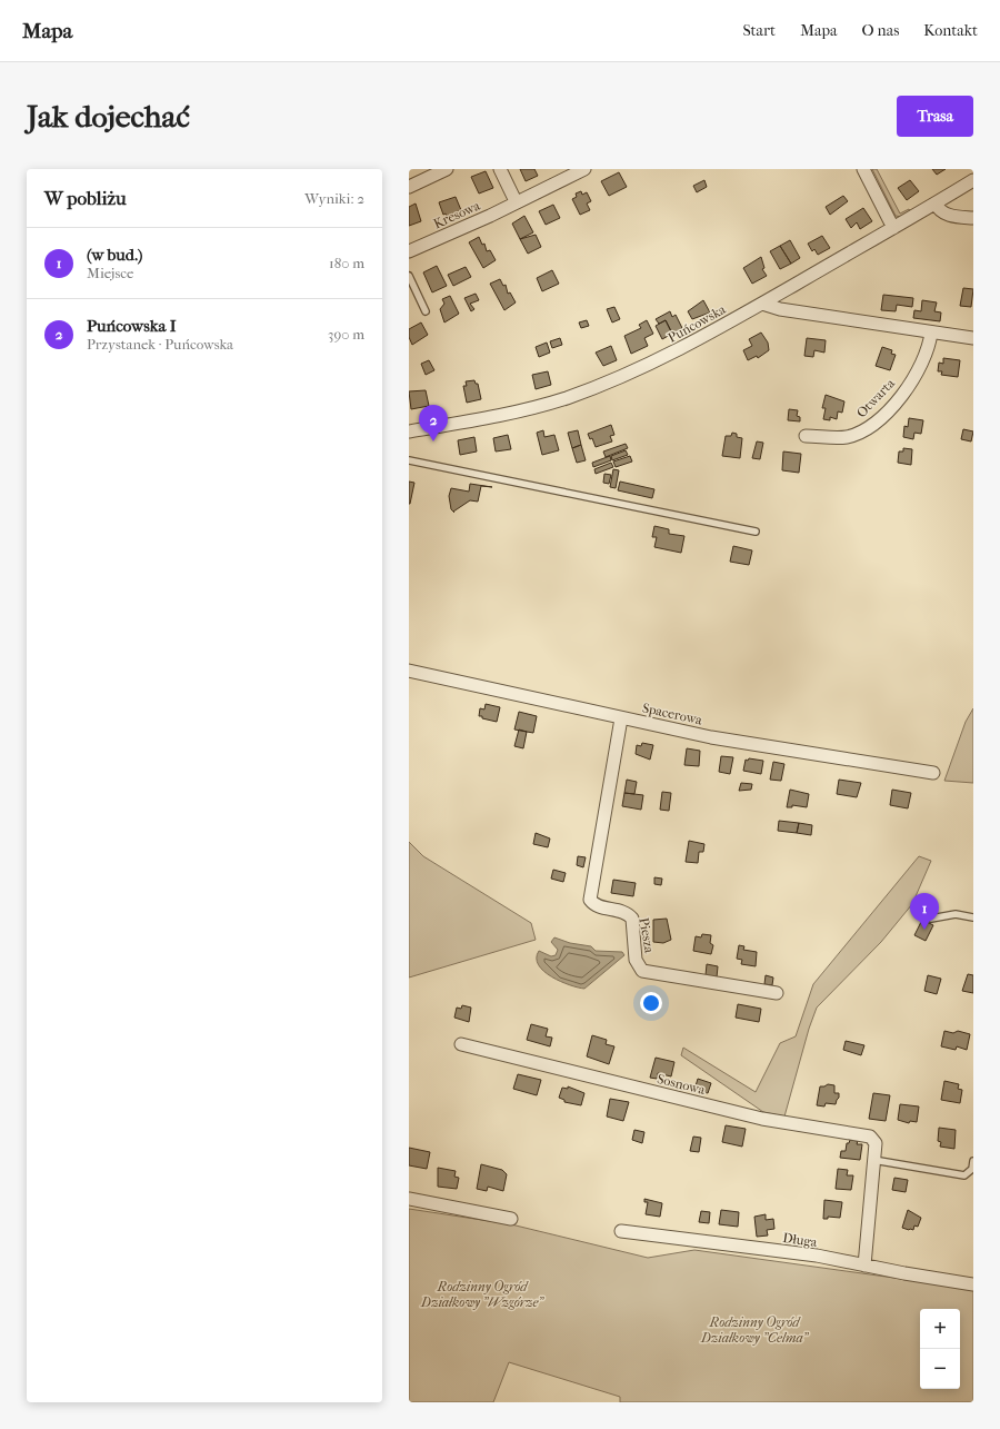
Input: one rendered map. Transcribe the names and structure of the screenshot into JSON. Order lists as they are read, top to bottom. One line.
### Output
{"streets":{"street":["Kresowa","Puńcowska","Otwarta","Spacerowa","Piesza","Sosnowa","Długa"]},"crossings":[["Spacerowa","Piesza"],["Sosnowa","Długa"]],"parks":["Rodzinny Ogród Działkowy \"Wzgórze\"","Rodzinny Ogród Działkowy \"Celma\""],"page":{"header":"Mapa","nav":["Start","Mapa","O nas","Kontakt"],"buttons":"Trasa","title":"Jak dojechać","heading":["W pobliżu","Wyniki: 2"],"list":[{"mark":"1","name":"(w bud.)","note":"Miejsce","value":"180 m"},{"mark":"2","name":"Puńcowska I","note":"Przystanek · Puńcowska","value":"390 m"}],"pins":["2","1"],"map_buttons":["+","−"]}}
